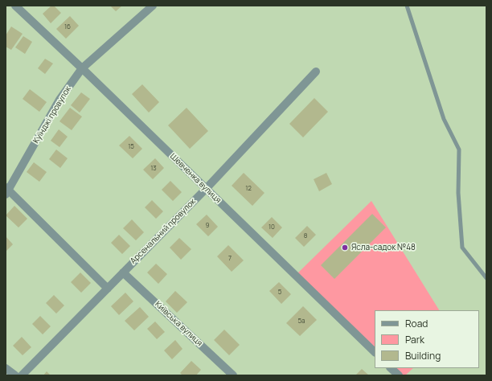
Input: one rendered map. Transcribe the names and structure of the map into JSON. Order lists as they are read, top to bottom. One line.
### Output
{"streets":{"street":["Куїнджі провулок","Шевченка вулиця","Арсенальний провулок","Київська вулиця"]},"crossings":[["Куїнджі провулок","Шевченка вулиця"],["Шевченка вулиця","Арсенальний провулок"],["Арсенальний провулок","Київська вулиця"]],"places":["Ясла-садок №48"],"house_numbers":["16","15","13","12","9","10","8","7","5","5а"],"legend":["Road","Park","Building"]}
